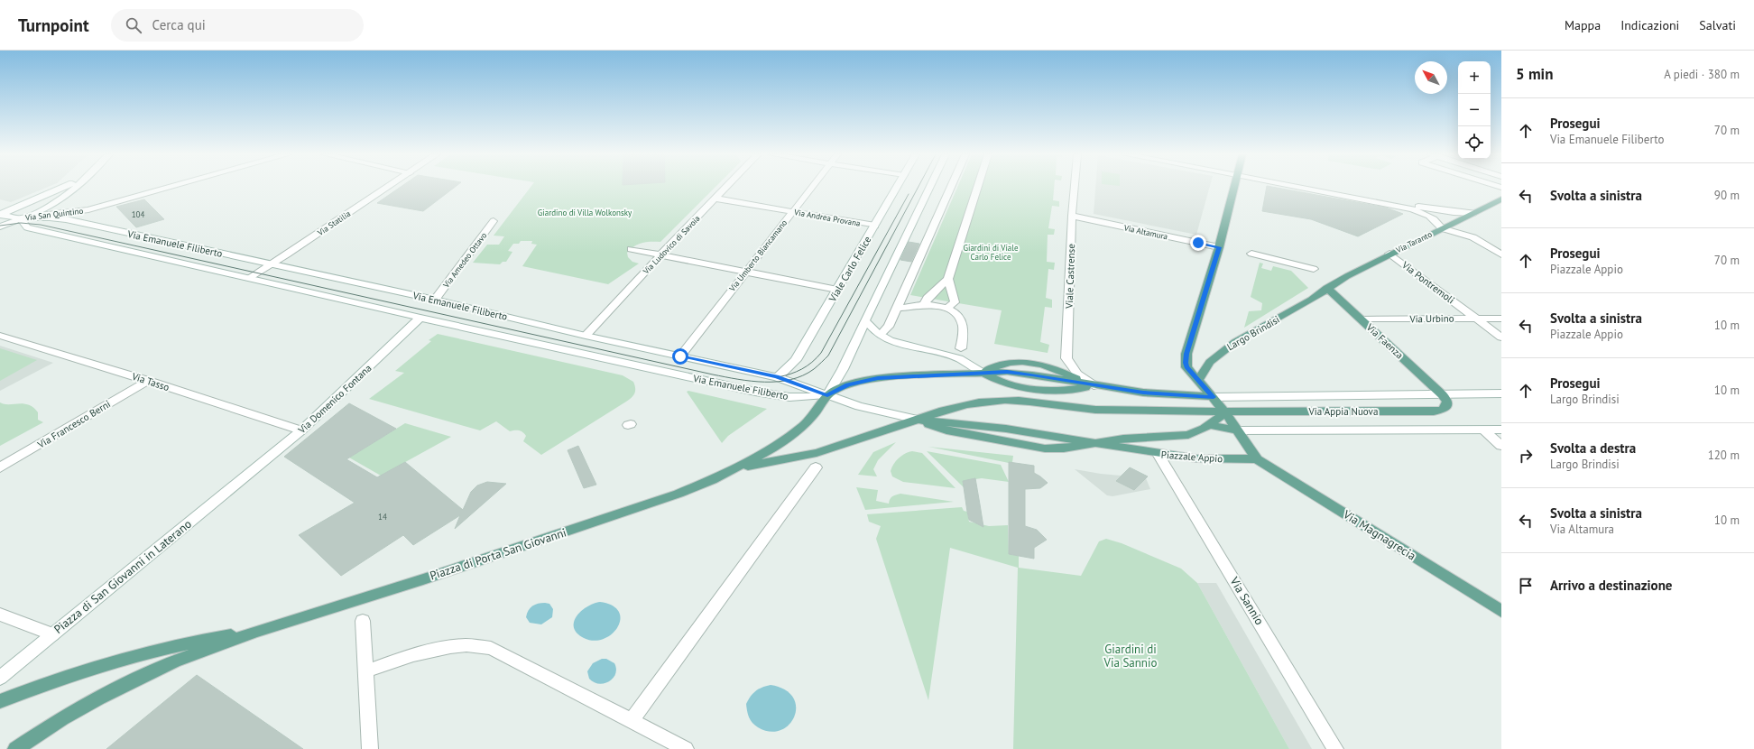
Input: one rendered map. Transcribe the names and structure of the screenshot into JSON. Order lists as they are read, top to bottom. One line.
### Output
{"streets":{"main road":["Via Taranto","Largo Brindisi","Via Faenza","Via Appia Nuova","Piazzale Appio","Via Magnagrecia","Piazza di Porta San Giovanni"],"street":["Via San Quintino","Via Andrea Provana","Via Statilia","Via Altamura","Via Emanuele Filiberto","Via Ludovico di Savoia","Via Umberto Biancamano","Via Amedeo Ottavo","Viale Carlo Felice","Viale Castrense","Via Pontremoli","Via Urbino","Via Tasso","Via Domenico Fontana","Via Francesco Berni","Piazza di San Giovanni in Laterano","Via Sannio"]},"crossings":[["Via San Quintino","Via Emanuele Filiberto"],["Via Andrea Provana","Via Ludovico di Savoia"],["Via Andrea Provana","Via Umberto Biancamano"],["Via Andrea Provana","Viale Carlo Felice"],["Via Statilia","Via Emanuele Filiberto"],["Via Altamura","Viale Castrense"],["Via Taranto","Via Pontremoli"],["Via Taranto","Largo Brindisi"],["Via Taranto","Via Faenza"],["Via Emanuele Filiberto","Via Ludovico di Savoia"],["Via Emanuele Filiberto","Via Umberto Biancamano"],["Via Emanuele Filiberto","Via Amedeo Ottavo"],["Via Emanuele Filiberto","Viale Carlo Felice"],["Via Emanuele Filiberto","Via Domenico Fontana"],["Via Emanuele Filiberto","Piazza di Porta San Giovanni"],["Viale Castrense","Piazza di Porta San Giovanni"],["Via Pontremoli","Via Urbino"],["Via Urbino","Via Faenza"],["Largo Brindisi","Via Faenza"],["Via Faenza","Via Appia Nuova"],["Via Tasso","Via Domenico Fontana"],["Via Tasso","Via Francesco Berni"],["Via Domenico Fontana","Piazza di San Giovanni in Laterano"],["Via Appia Nuova","Piazzale Appio"],["Piazzale Appio","Via Magnagrecia"],["Piazzale Appio","Piazza di Porta San Giovanni"],["Piazzale Appio","Via Sannio"]],"parks":["Giardino di Villa Wolkonsky","Giardini di Viale Carlo Felice","Giardini di Via Sannio"],"house_numbers":["104","14"],"north":"top left","page":{"header":"Turnpoint","search":"Cerca qui","nav":["Mappa","Indicazioni","Salvati"],"heading":["5 min","A piedi · 380 m"],"map_buttons":["+","−"],"list":[["Prosegui","Via Emanuele Filiberto","70 m"],["Svolta a sinistra","90 m"],["Prosegui","Piazzale Appio","70 m"],["Svolta a sinistra","Piazzale Appio","10 m"],["Prosegui","Largo Brindisi","10 m"],["Svolta a destra","Largo Brindisi","120 m"],["Svolta a sinistra","Via Altamura","10 m"],"Arrivo a destinazione"]}}
